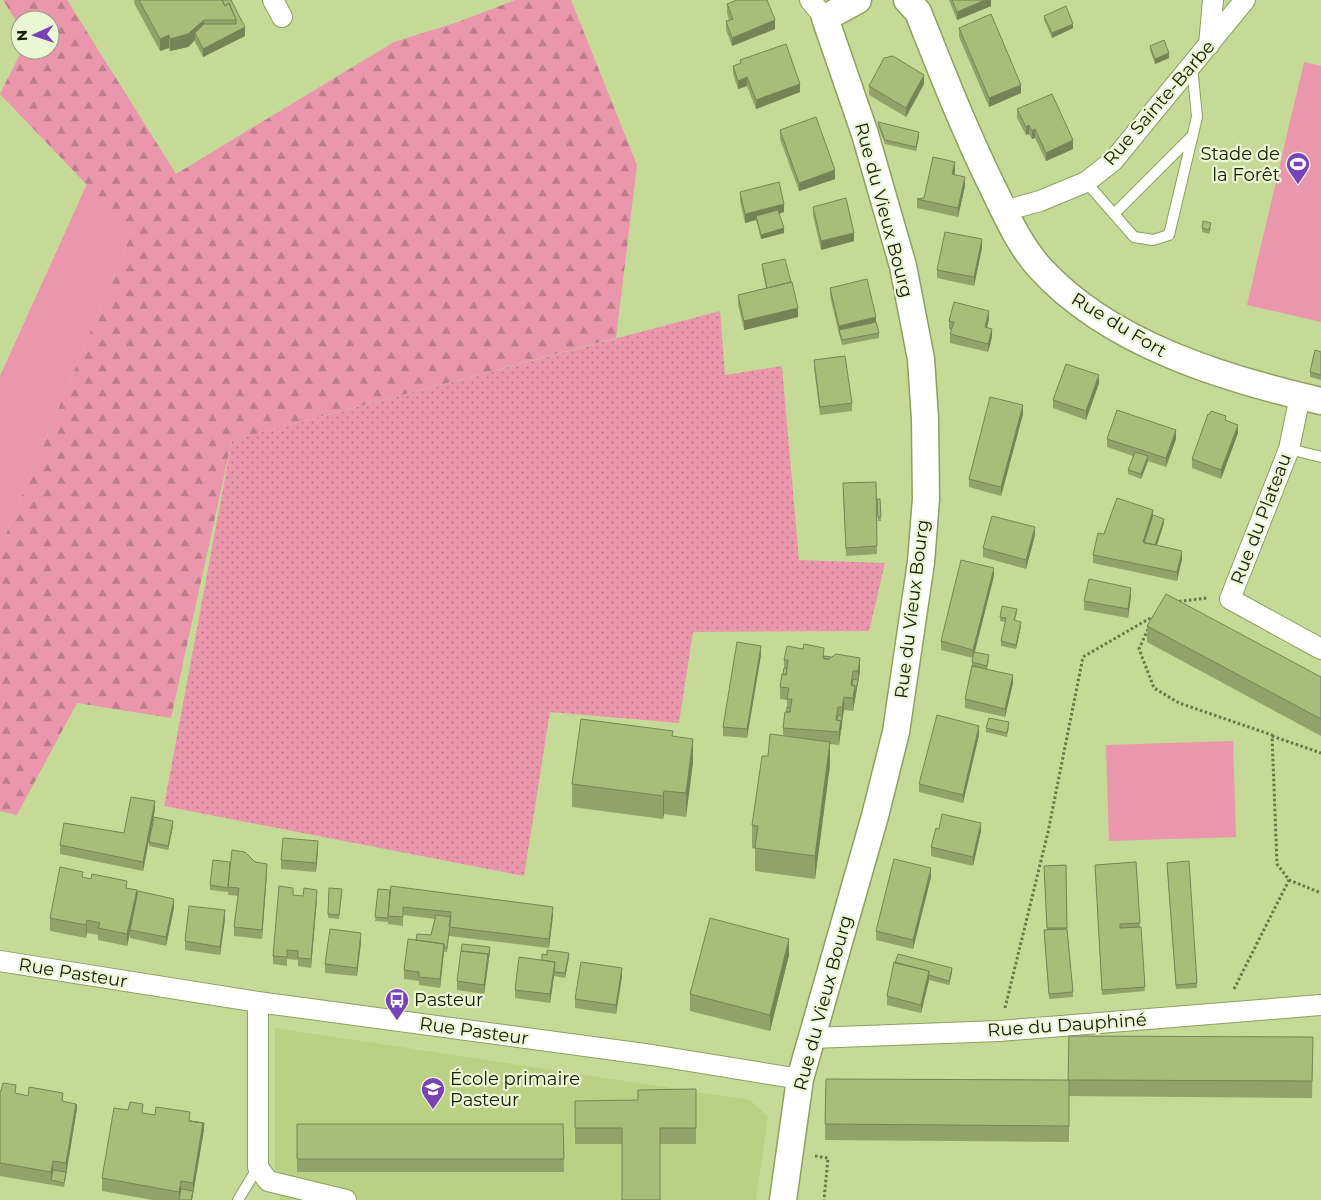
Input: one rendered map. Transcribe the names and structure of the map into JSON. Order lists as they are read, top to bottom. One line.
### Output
{"streets":{"street":["Rue Sainte-Barbe","Rue du Vieux Bourg","Rue du Fort","Rue du Plateau","Rue Pasteur","Rue du Dauphiné"]},"crossings":[["Rue Sainte-Barbe","Rue du Fort"],["Rue du Vieux Bourg","Rue Pasteur"],["Rue du Vieux Bourg","Rue du Dauphiné"],["Rue du Fort","Rue du Plateau"]],"places":{"sports":["Stade de la Forêt"],"bus stop":["Pasteur"],"school or university":["École primaire Pasteur"]},"north":"left"}
